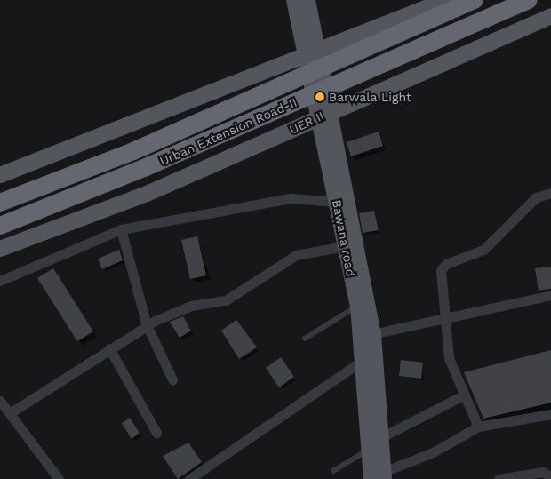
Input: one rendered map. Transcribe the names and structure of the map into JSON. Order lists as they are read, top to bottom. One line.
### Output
{"streets":{"highway":["Urban Extension Road-II"],"main road":["UER II","Bawana road"]},"crossings":[["UER II","Bawana road"]],"places":["Barwala Light"]}
